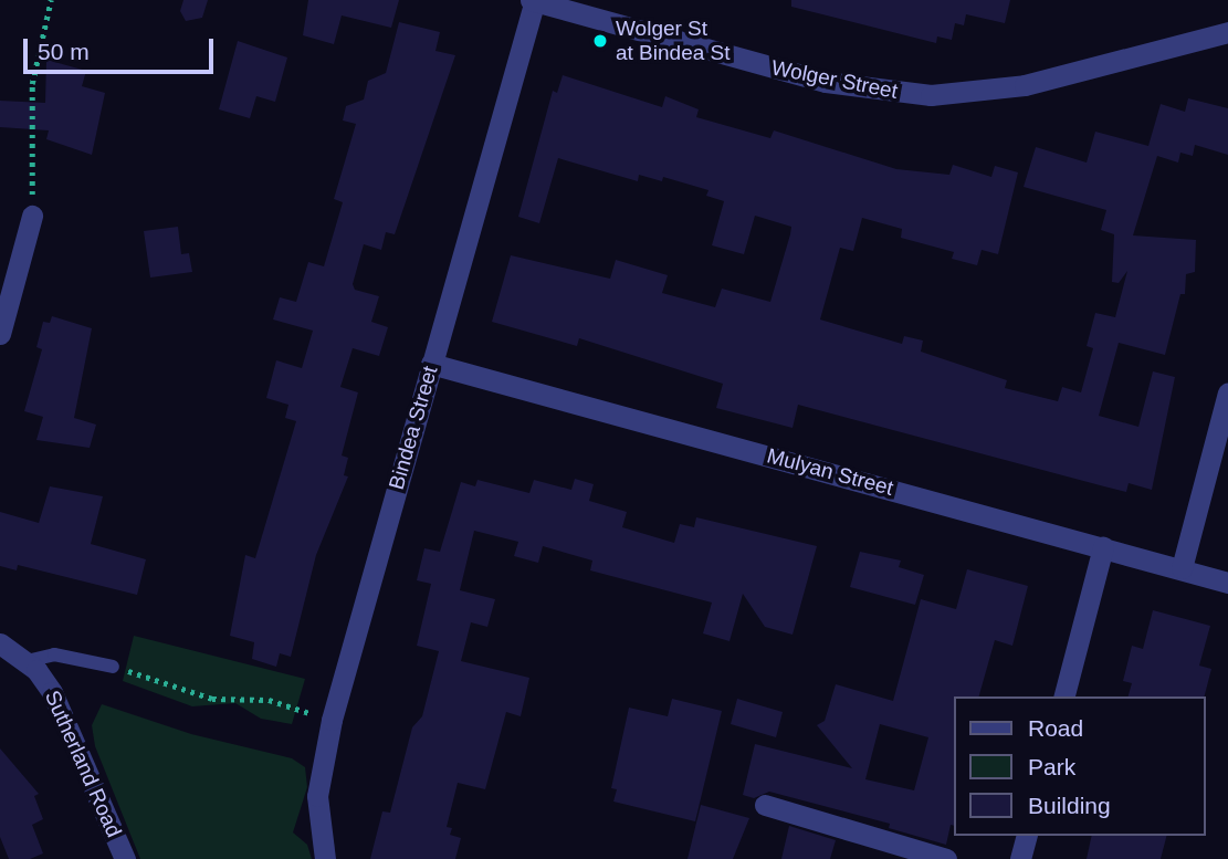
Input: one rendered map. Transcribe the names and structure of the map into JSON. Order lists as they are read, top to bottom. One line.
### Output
{"streets":{"street":["Wolger Street","Bindea Street","Mulyan Street","Sutherland Road"]},"crossings":[["Wolger Street","Bindea Street"],["Bindea Street","Mulyan Street"]],"places":["Wolger St at Bindea St"],"legend":["Road","Park","Building"],"scale_bar":"50 m"}
